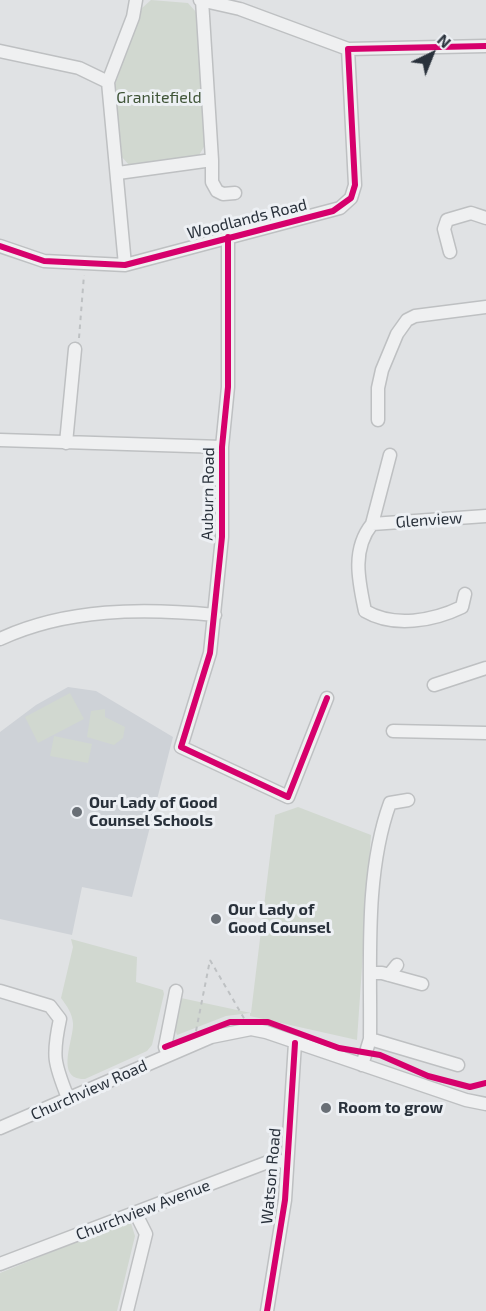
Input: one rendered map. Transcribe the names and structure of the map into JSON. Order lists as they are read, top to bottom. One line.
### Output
{"streets":{"street":["Woodlands Road","Auburn Road","Glenview","Churchview Road","Watson Road","Churchview Avenue"]},"crossings":[["Woodlands Road","Auburn Road"],["Churchview Road","Watson Road"],["Watson Road","Churchview Avenue"]],"parks":["Granitefield"],"places":["Our Lady of Good Counsel Schools","Our Lady of Good Counsel","Room to grow"],"north":"top right"}
